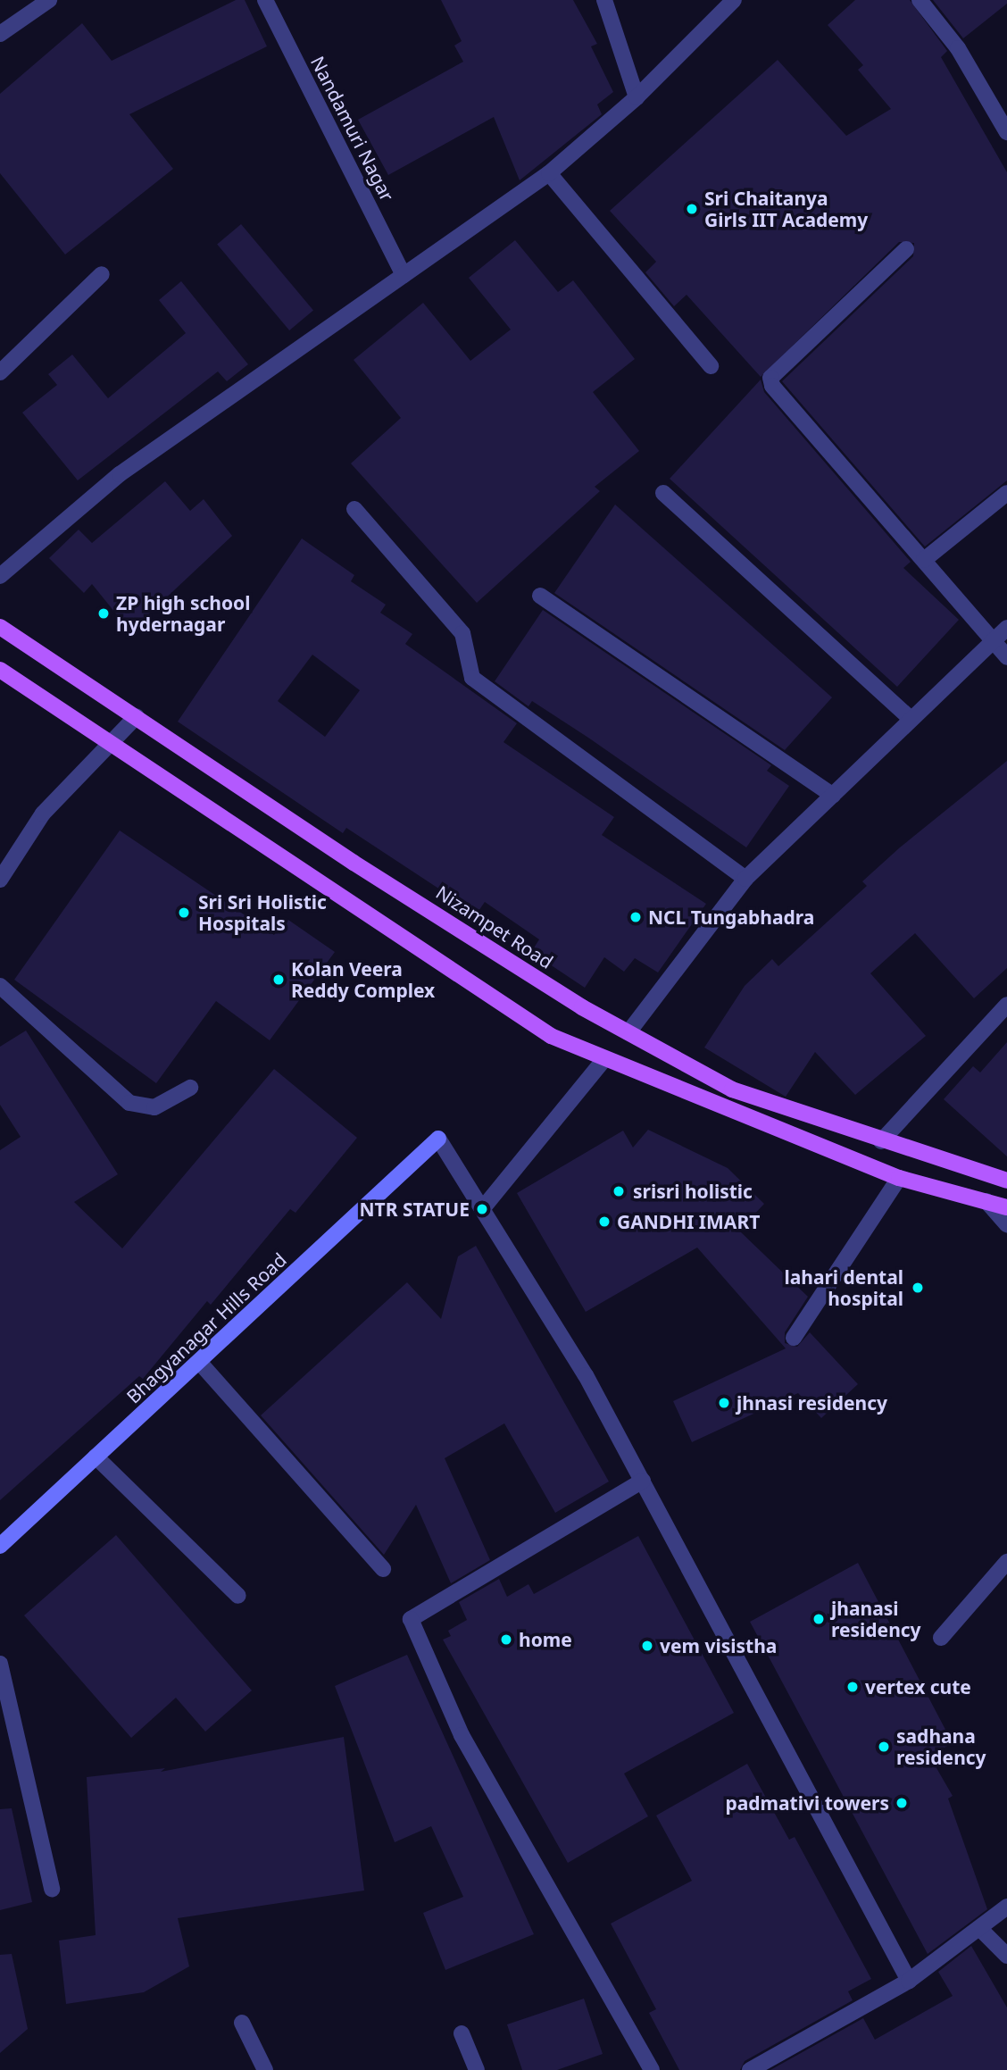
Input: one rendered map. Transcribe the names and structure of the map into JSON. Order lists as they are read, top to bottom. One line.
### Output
{"streets":{"main road":["Nizampet Road","Bhagyanagar Hills Road"],"street":["Nandamuri Nagar"]},"places":["Sri Chaitanya Girls IIT Academy","ZP high school hydernagar","Sri Sri Holistic Hospitals","NCL Tungabhadra","Kolan Veera Reddy Complex","srisri holistic","NTR STATUE","GANDHI IMART","lahari dental hospital","jhnasi residency","jhanasi residency","home","vem visistha","vertex cute","sadhana residency","padmativi towers"]}
